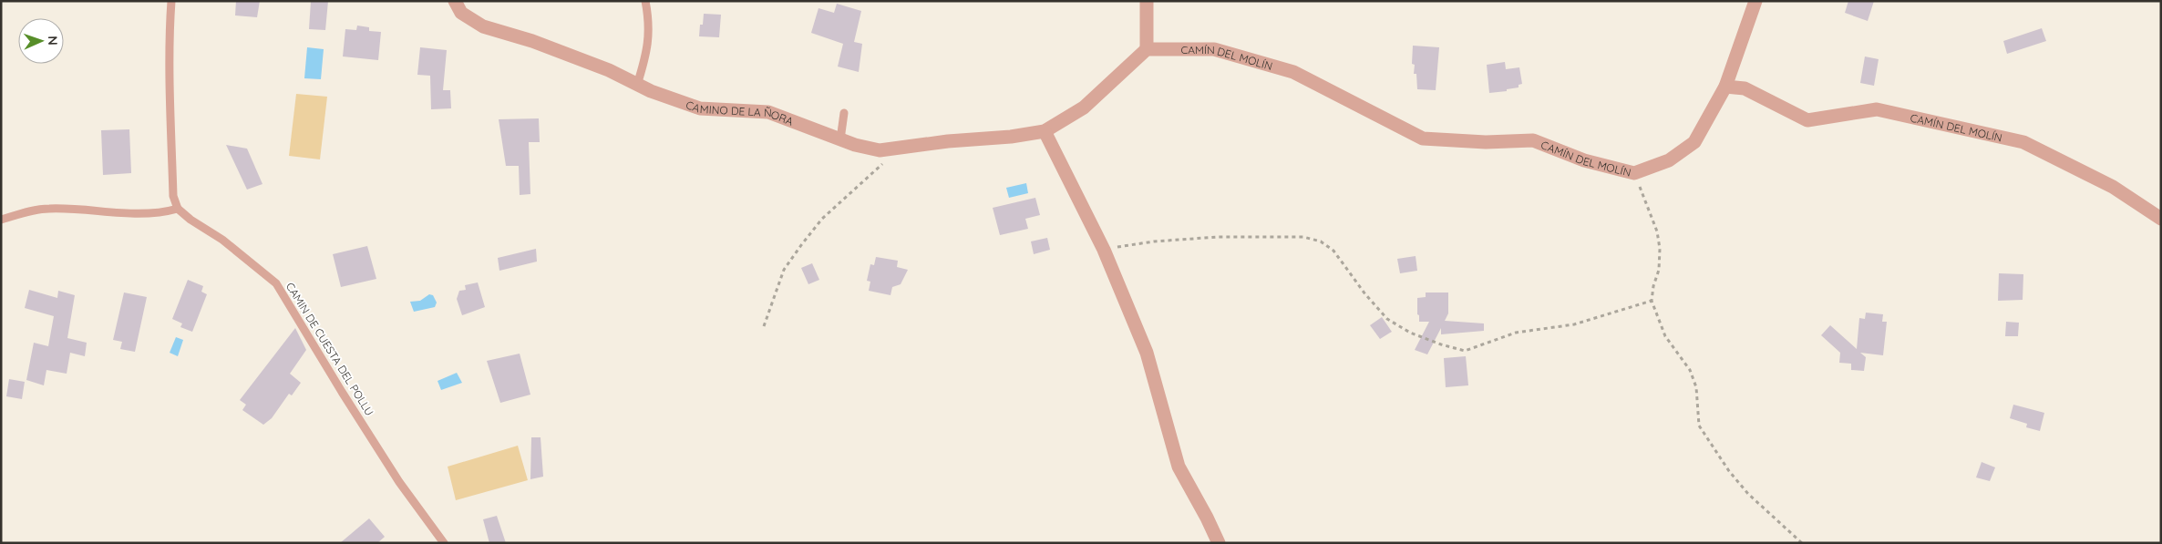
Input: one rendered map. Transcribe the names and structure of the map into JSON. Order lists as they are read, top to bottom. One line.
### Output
{"streets":{"street":["CAMÍN DEL MOLÍN","CAMINO DE LA ÑORA"],"lane":["CAMIN DE CUESTA DEL POLLU"]},"north":"right"}
